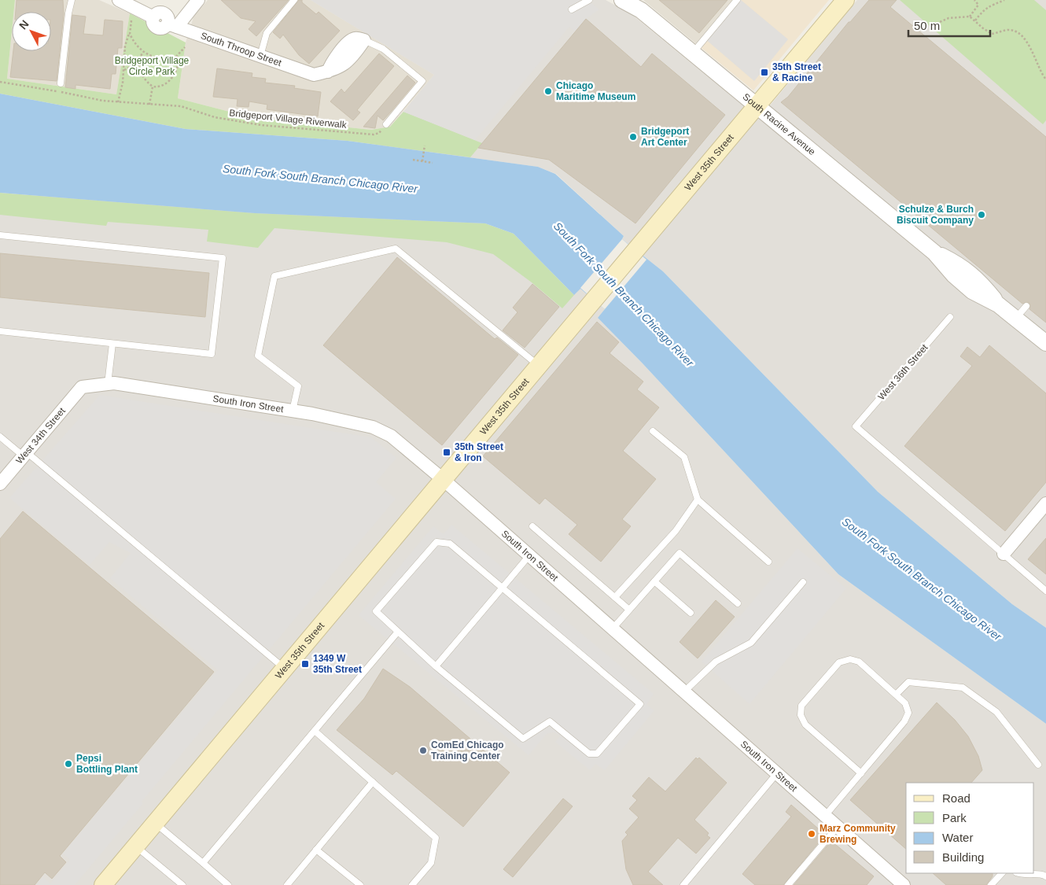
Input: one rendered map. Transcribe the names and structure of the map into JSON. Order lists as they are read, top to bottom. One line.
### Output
{"streets":{"main road":["West 35th Street"],"street":["South Throop Street","South Racine Avenue","South Iron Street","West 34th Street"],"lane":["West 36th Street"],"path":["Bridgeport Village Riverwalk"]},"crossings":[["South Racine Avenue","West 35th Street"],["West 35th Street","South Iron Street"],["South Iron Street","West 34th Street"]],"water":["South Fork South Branch Chicago River"],"parks":["Bridgeport Village Circle Park"],"places":{"transit":["35th Street & Racine","35th Street & Iron","1349 W 35th Street"],"other":["Chicago Maritime Museum","Bridgeport Art Center","Schulze & Burch Biscuit Company","ComEd Chicago Training Center","Pepsi Bottling Plant","Marz Community Brewing"]},"legend":["Road","Park","Water","Building"],"scale_bar":"50 m","north":"top left"}
